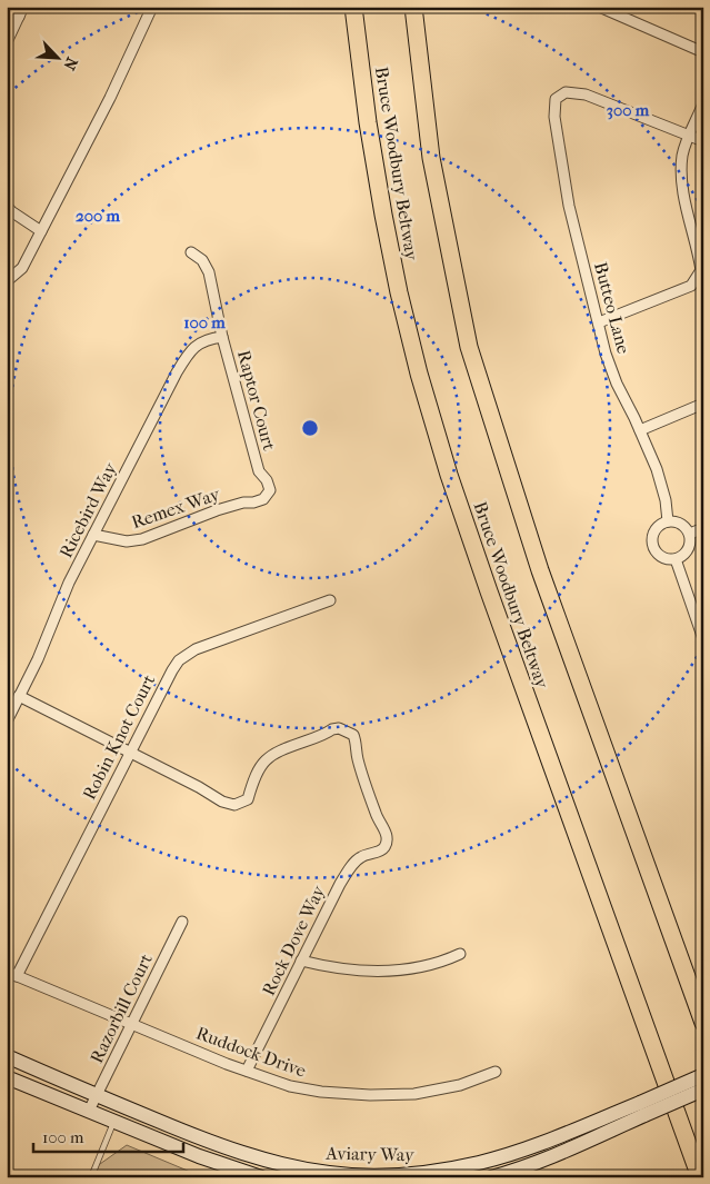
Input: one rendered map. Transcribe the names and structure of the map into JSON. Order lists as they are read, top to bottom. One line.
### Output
{"streets":{"highway":["Bruce Woodbury Beltway"],"main road":["Aviary Way"],"street":["Butteo Lane","Raptor Court","Remex Way","Ricebird Way","Robin Knot Court","Rock Dove Way","Razorbill Court","Ruddock Drive"]},"crossings":[["Raptor Court","Remex Way"],["Raptor Court","Ricebird Way"],["Remex Way","Ricebird Way"],["Robin Knot Court","Rock Dove Way"],["Robin Knot Court","Ruddock Drive"],["Rock Dove Way","Ruddock Drive"],["Razorbill Court","Ruddock Drive"],["Razorbill Court","Aviary Way"]],"scale_bar":"100 m","north":"bottom right","rings":["300 m","200 m","100 m"]}
